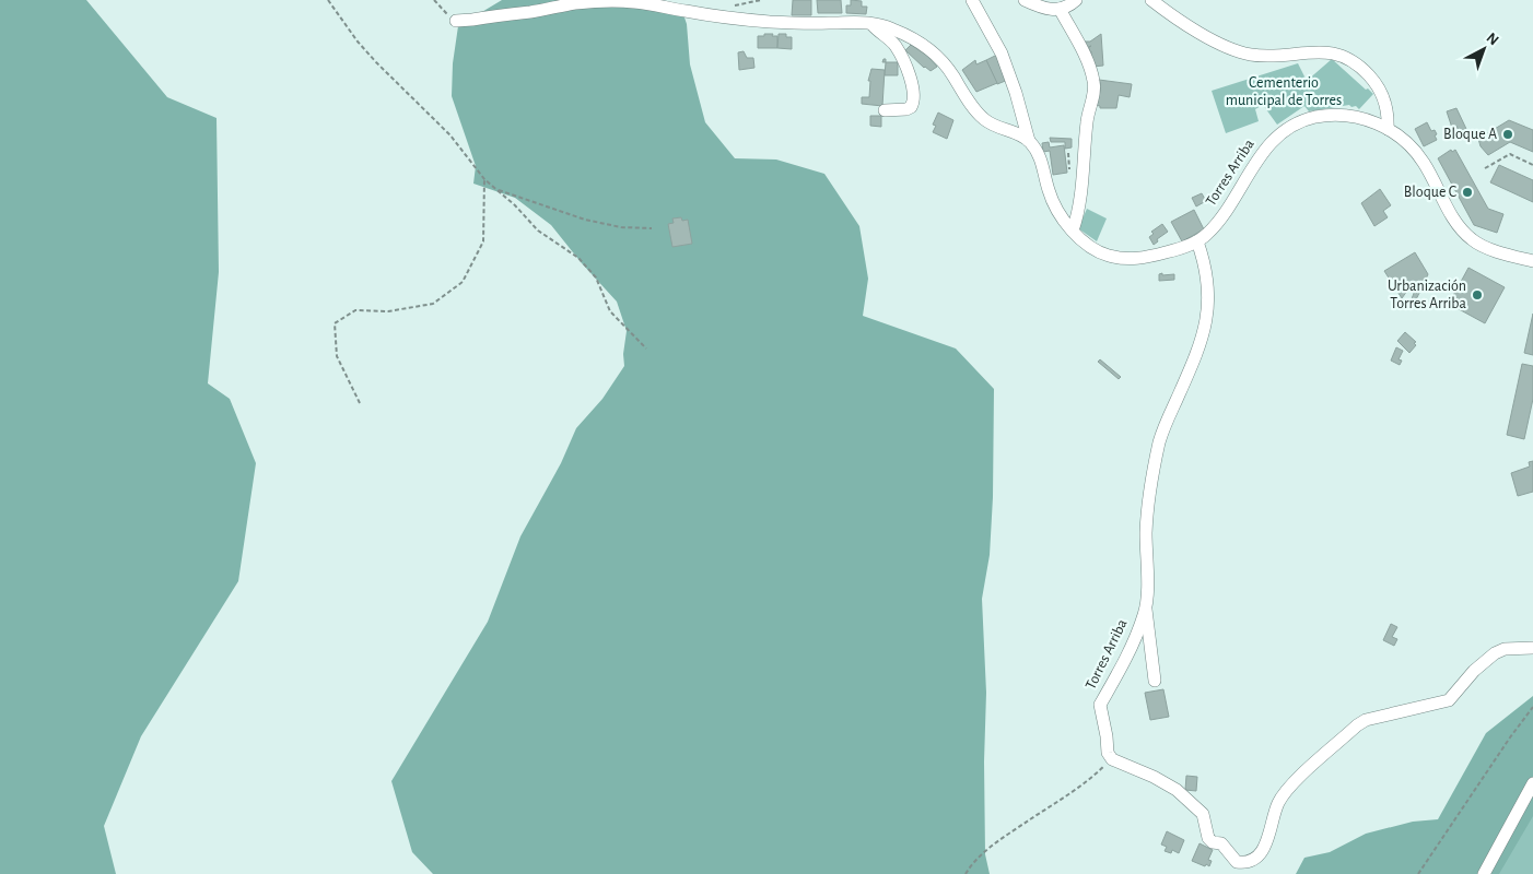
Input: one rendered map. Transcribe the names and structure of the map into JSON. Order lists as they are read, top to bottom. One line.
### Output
{"streets":{"street":["Torres Arriba"]},"parks":["Cementerio municipal de Torres"],"places":["Bloque A","Bloque C","Urbanización Torres Arriba"],"north":"top right"}
